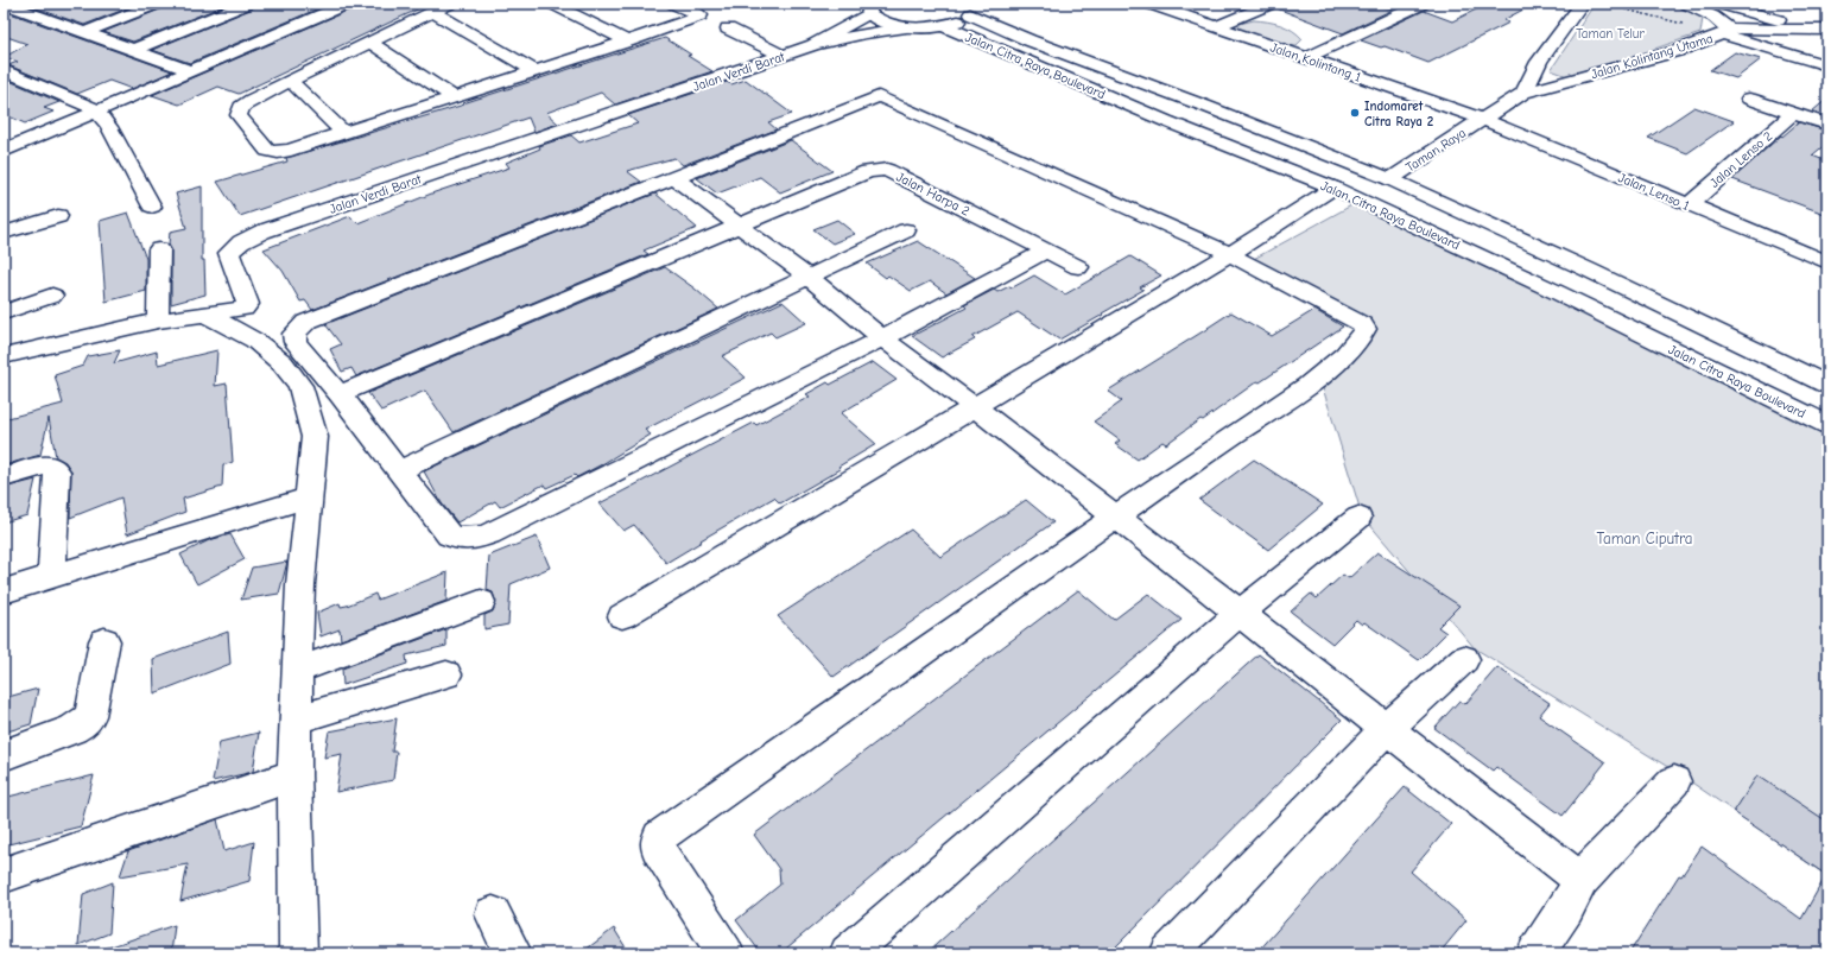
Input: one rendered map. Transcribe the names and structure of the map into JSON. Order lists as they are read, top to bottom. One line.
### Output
{"streets":{"street":["Jalan Kolintang Utama","Jalan Kolintang 1","Jalan Citra Raya Boulevard","Jalan Verdi Barat","Taman Raya","Jalan Lenso 2","Jalan Lenso 1","Jalan Harpa 2"]},"crossings":[["Jalan Kolintang Utama","Jalan Kolintang 1"],["Jalan Kolintang Utama","Taman Raya"],["Jalan Kolintang Utama","Jalan Lenso 1"],["Jalan Kolintang 1","Taman Raya"],["Jalan Kolintang 1","Jalan Lenso 1"],["Jalan Citra Raya Boulevard","Jalan Verdi Barat"],["Jalan Citra Raya Boulevard","Taman Raya"],["Taman Raya","Jalan Lenso 1"],["Jalan Lenso 2","Jalan Lenso 1"]],"parks":["Taman Telur","Taman Ciputra"],"places":["Indomaret Citra Raya 2"]}
